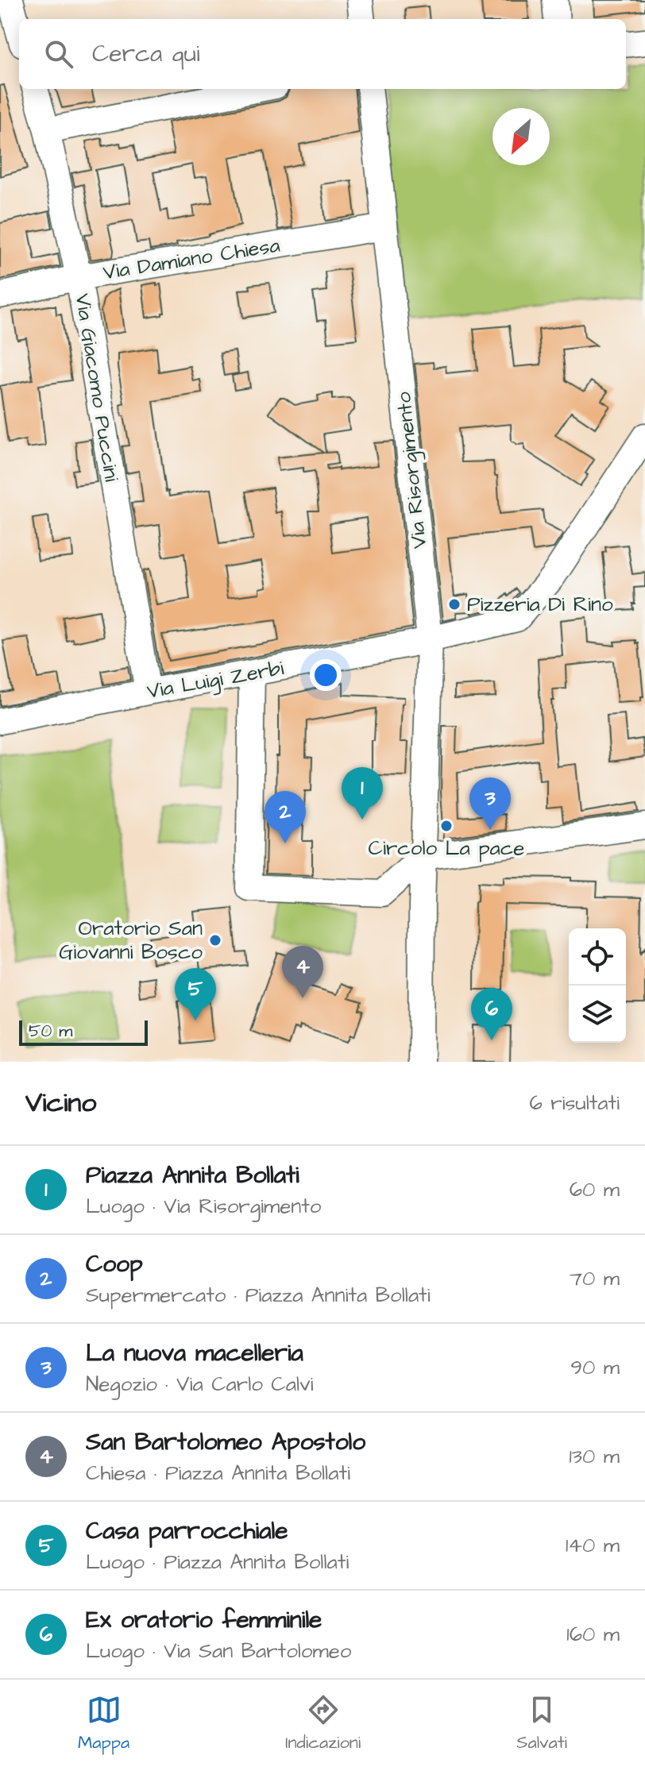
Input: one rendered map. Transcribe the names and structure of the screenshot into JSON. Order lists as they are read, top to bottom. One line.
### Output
{"streets":{"street":["Via Damiano Chiesa","Via Giacomo Puccini","Via Risorgimento","Via Luigi Zerbi"]},"crossings":[["Via Damiano Chiesa","Via Giacomo Puccini"],["Via Damiano Chiesa","Via Risorgimento"],["Via Giacomo Puccini","Via Luigi Zerbi"],["Via Risorgimento","Via Luigi Zerbi"]],"places":["Pizzeria Di Rino","Circolo La pace","Oratorio San Giovanni Bosco"],"scale_bar":"50 m","north":"bottom left","page":{"search":"Cerca qui","pins":["1","3","2","4","5","6"],"scale":"50 m","heading":["Vicino","6 risultati"],"list":[{"mark":"1","name":"Piazza Annita Bollati","note":"Luogo · Via Risorgimento","value":"60 m"},{"mark":"2","name":"Coop","note":"Supermercato · Piazza Annita Bollati","value":"70 m"},{"mark":"3","name":"La nuova macelleria","note":"Negozio · Via Carlo Calvi","value":"90 m"},{"mark":"4","name":"San Bartolomeo Apostolo","note":"Chiesa · Piazza Annita Bollati","value":"130 m"},{"mark":"5","name":"Casa parrocchiale","note":"Luogo · Piazza Annita Bollati","value":"140 m"},{"mark":"6","name":"Ex oratorio femminile","note":"Luogo · Via San Bartolomeo","value":"160 m"}],"nav":["Mappa","Indicazioni","Salvati"]}}
